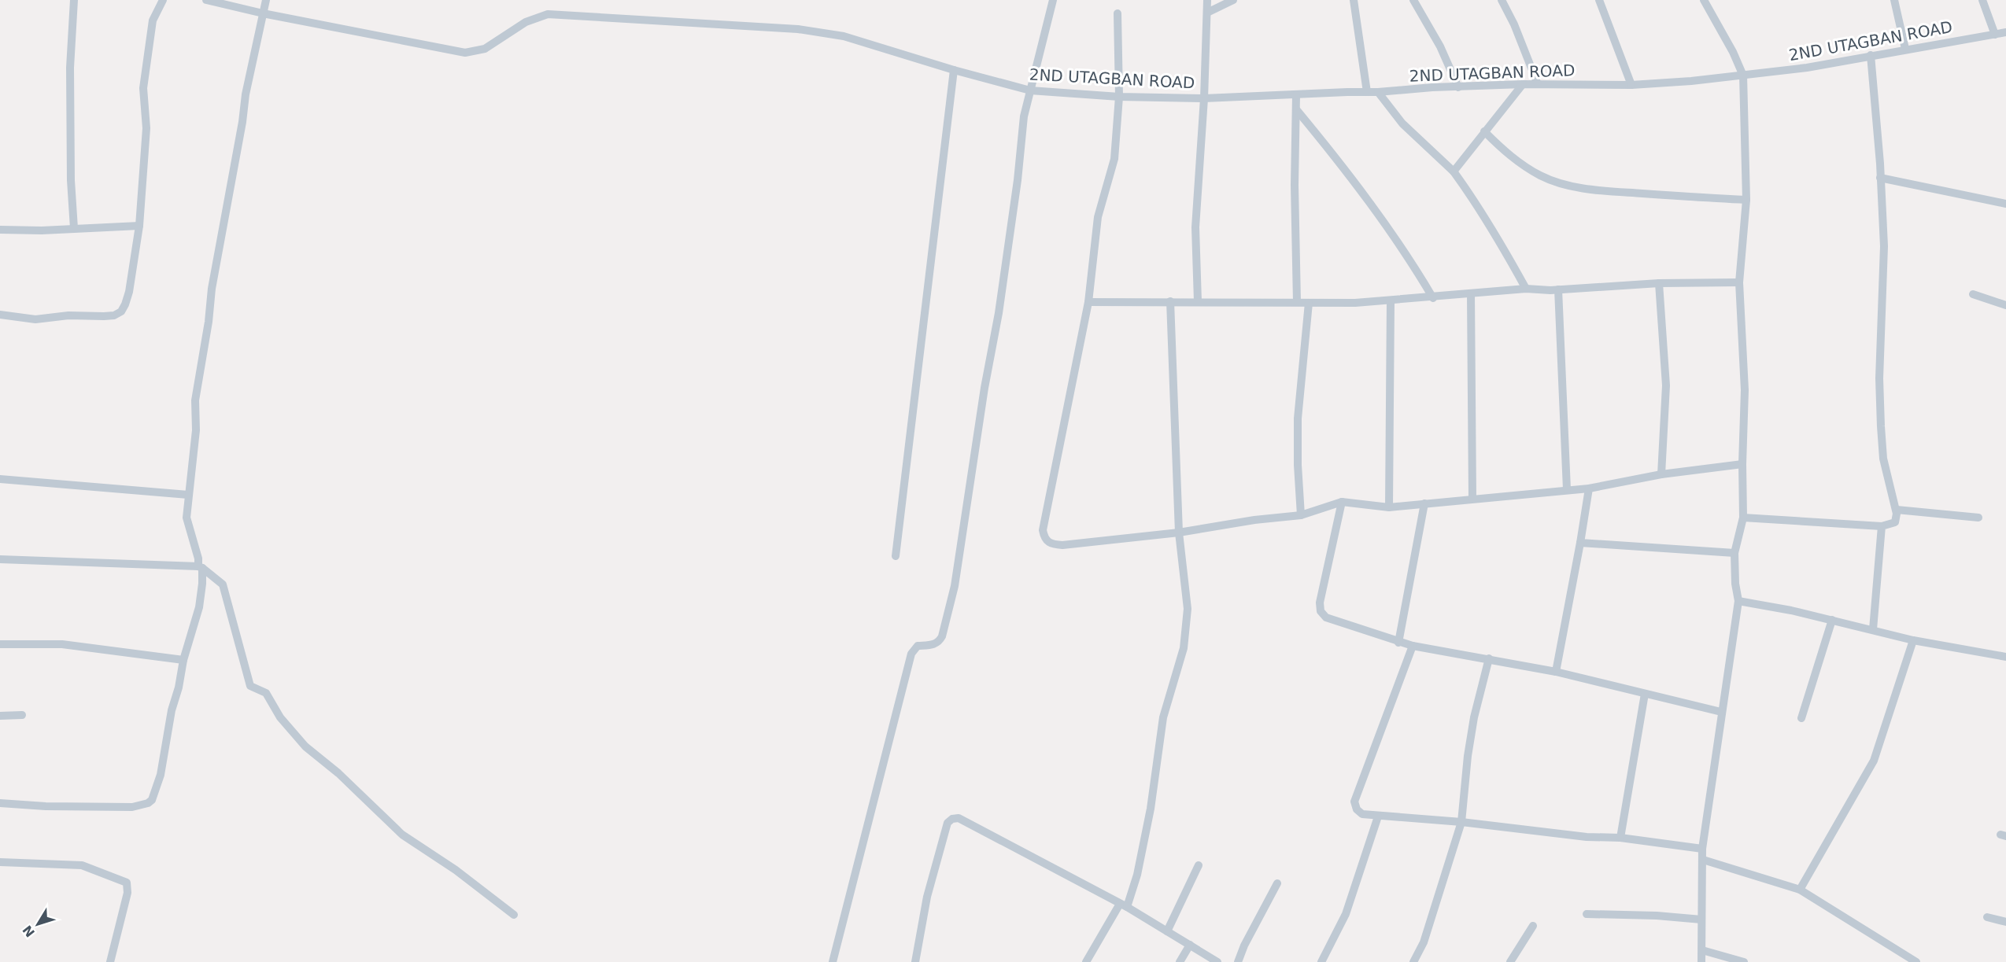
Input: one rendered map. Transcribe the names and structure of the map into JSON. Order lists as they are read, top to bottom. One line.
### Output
{"streets":{"street":["2ND UTAGBAN ROAD"]},"north":"bottom left"}
